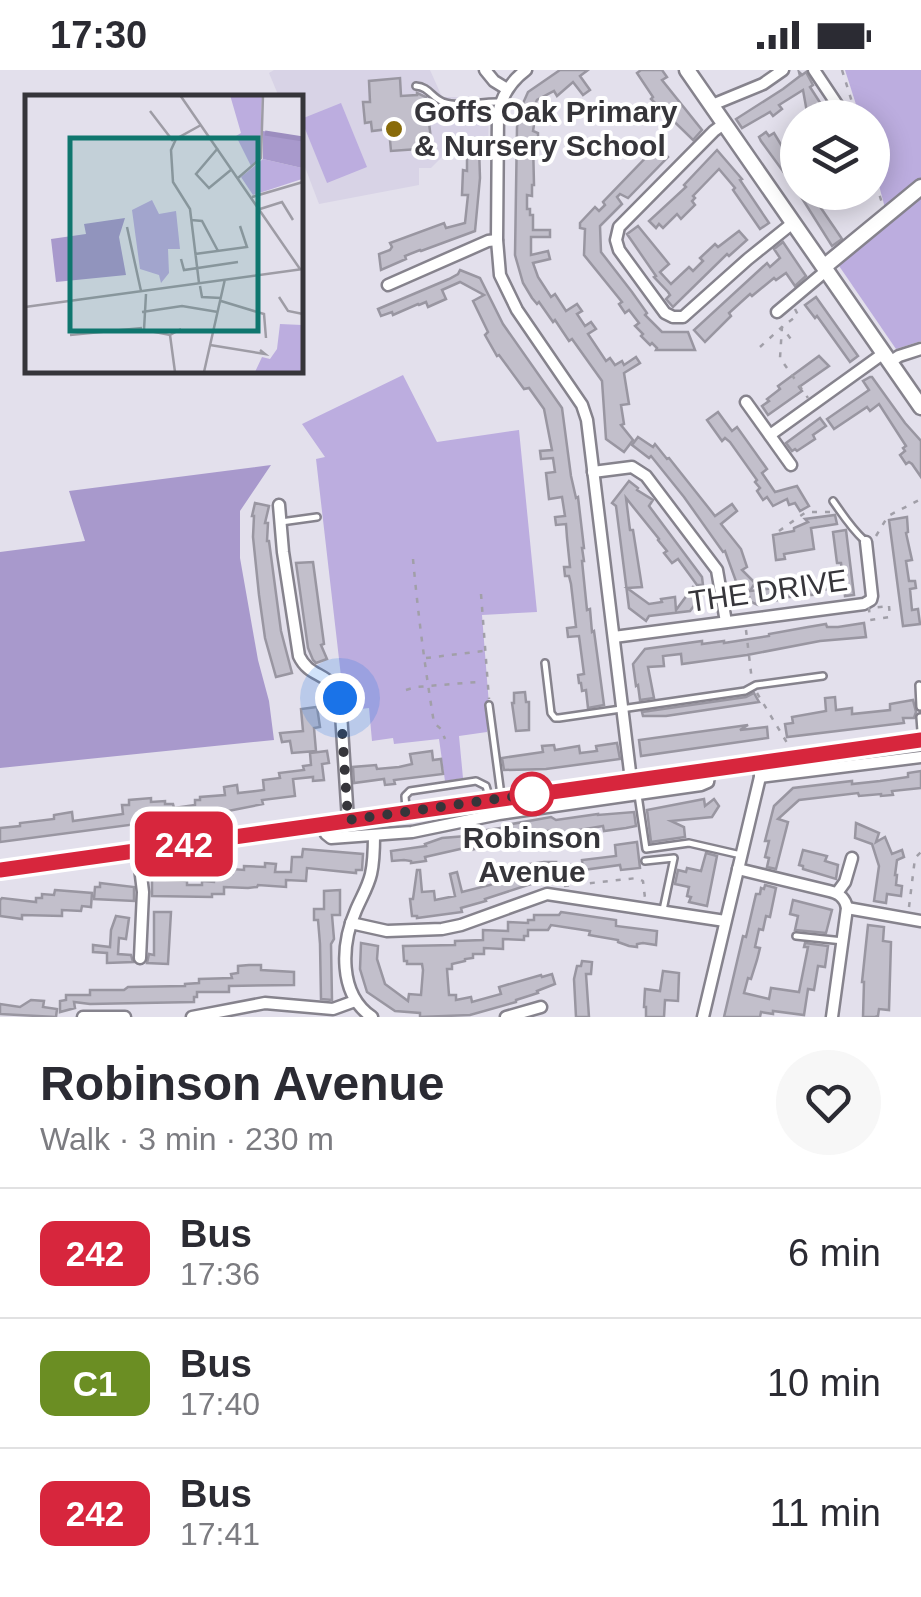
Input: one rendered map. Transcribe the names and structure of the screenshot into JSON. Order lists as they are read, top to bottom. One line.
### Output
{"streets":{"street":["THE DRIVE"]},"places":["Goffs Oak Primary & Nursery School","Robinson Avenue"],"lines":["bus line 242"],"page":{"status":"17:30","on_map":"242","heading":["Robinson Avenue","Walk · 3 min · 230 m"],"list":[{"mark":"242","name":"Bus","note":"17:36","value":"6 min"},{"mark":"C1","name":"Bus","note":"17:40","value":"10 min"},{"mark":"242","name":"Bus","note":"17:41","value":"11 min"}]}}
